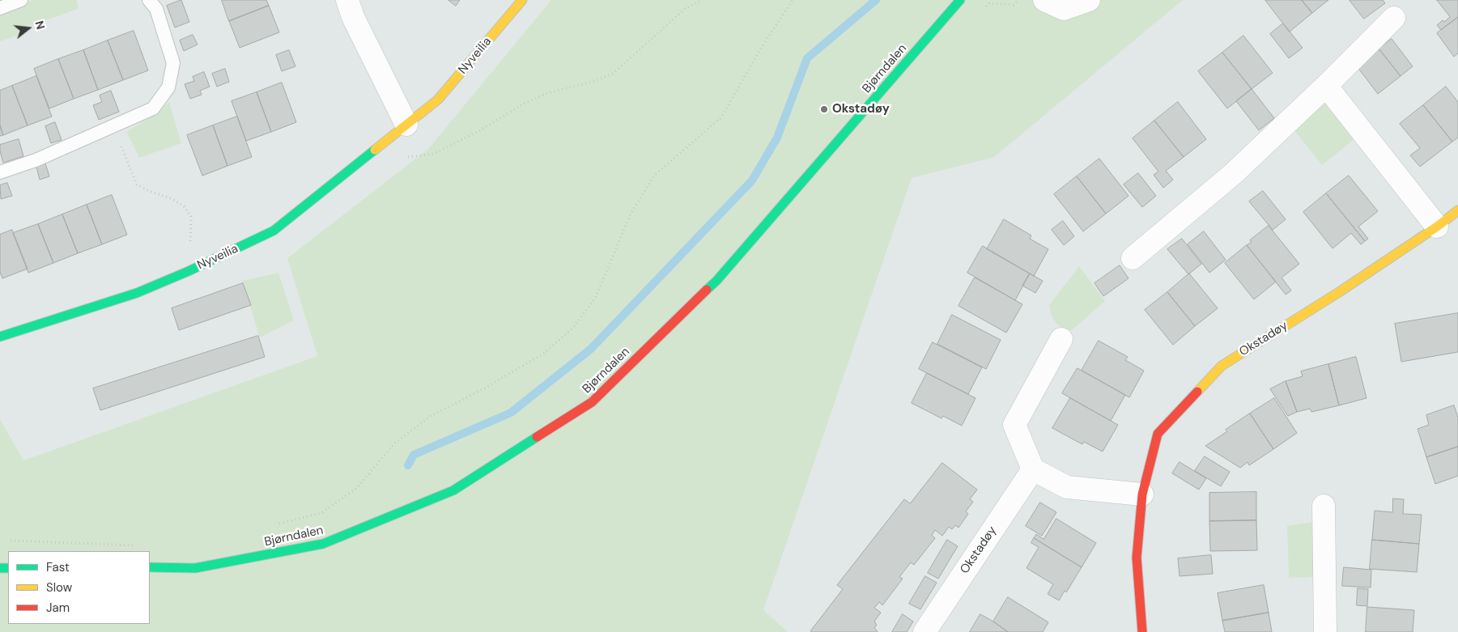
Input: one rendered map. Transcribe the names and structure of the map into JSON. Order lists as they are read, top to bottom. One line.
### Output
{"streets":{"street":["Nyveilia","Bjørndalen","Okstadøy"]},"places":["Okstadøy"],"legend":["Fast","Slow","Jam"],"north":"right"}
